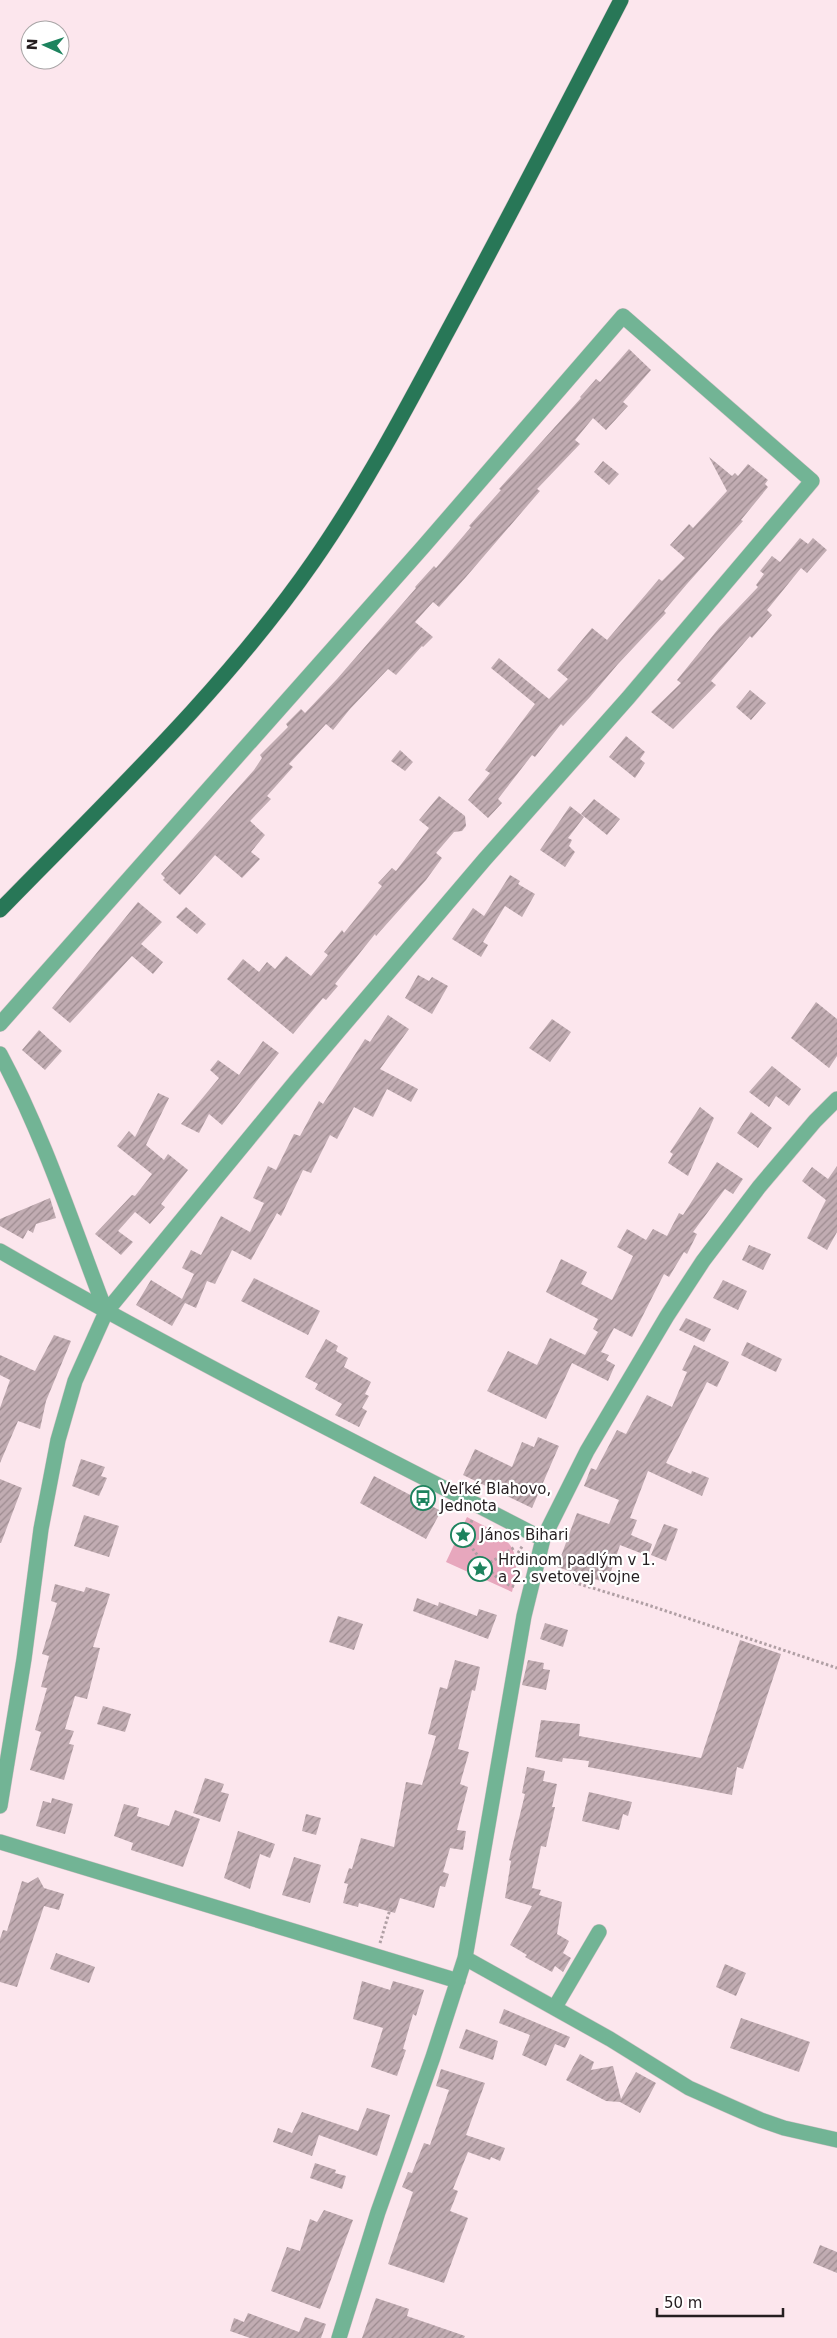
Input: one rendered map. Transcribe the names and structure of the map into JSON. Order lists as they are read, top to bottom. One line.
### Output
{"places":{"bus stop":["Veľké Blahovo, Jednota"],"place":["János Bihari","Hrdinom padlým v 1. a 2. svetovej vojne"]},"scale_bar":"50 m","north":"left"}
